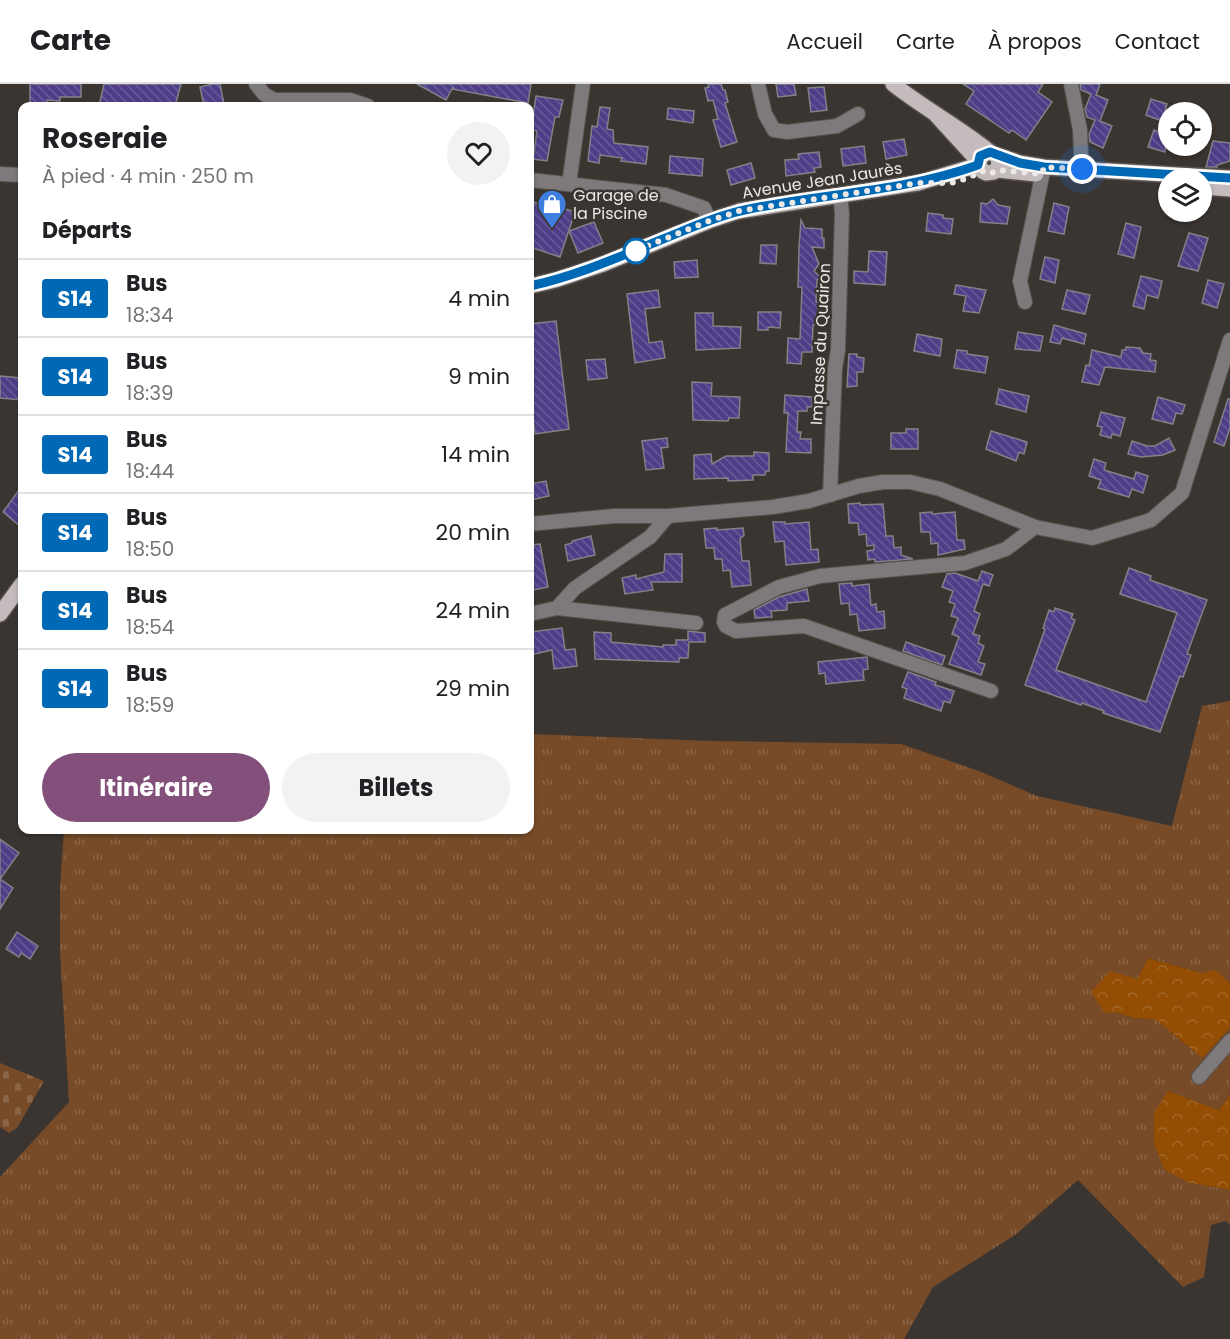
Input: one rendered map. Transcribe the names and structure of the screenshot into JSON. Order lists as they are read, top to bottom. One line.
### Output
{"streets":{"main road":["Avenue Jean Jaurès"],"street":["Impasse du Quairon"]},"crossings":[["Avenue Jean Jaurès","Impasse du Quairon"]],"places":{"shop":["Garage de la Piscine"]},"lines":["bus line S14"],"page":{"header":"Carte","nav":["Accueil","Carte","À propos","Contact"],"heading":[["Roseraie","À pied · 4 min · 250 m"],"Départs"],"list":[{"mark":"S14","name":"Bus","note":"18:34","value":"4 min"},{"mark":"S14","name":"Bus","note":"18:39","value":"9 min"},{"mark":"S14","name":"Bus","note":"18:44","value":"14 min"},{"mark":"S14","name":"Bus","note":"18:50","value":"20 min"},{"mark":"S14","name":"Bus","note":"18:54","value":"24 min"},{"mark":"S14","name":"Bus","note":"18:59","value":"29 min"}],"buttons":["Itinéraire","Billets"]}}
